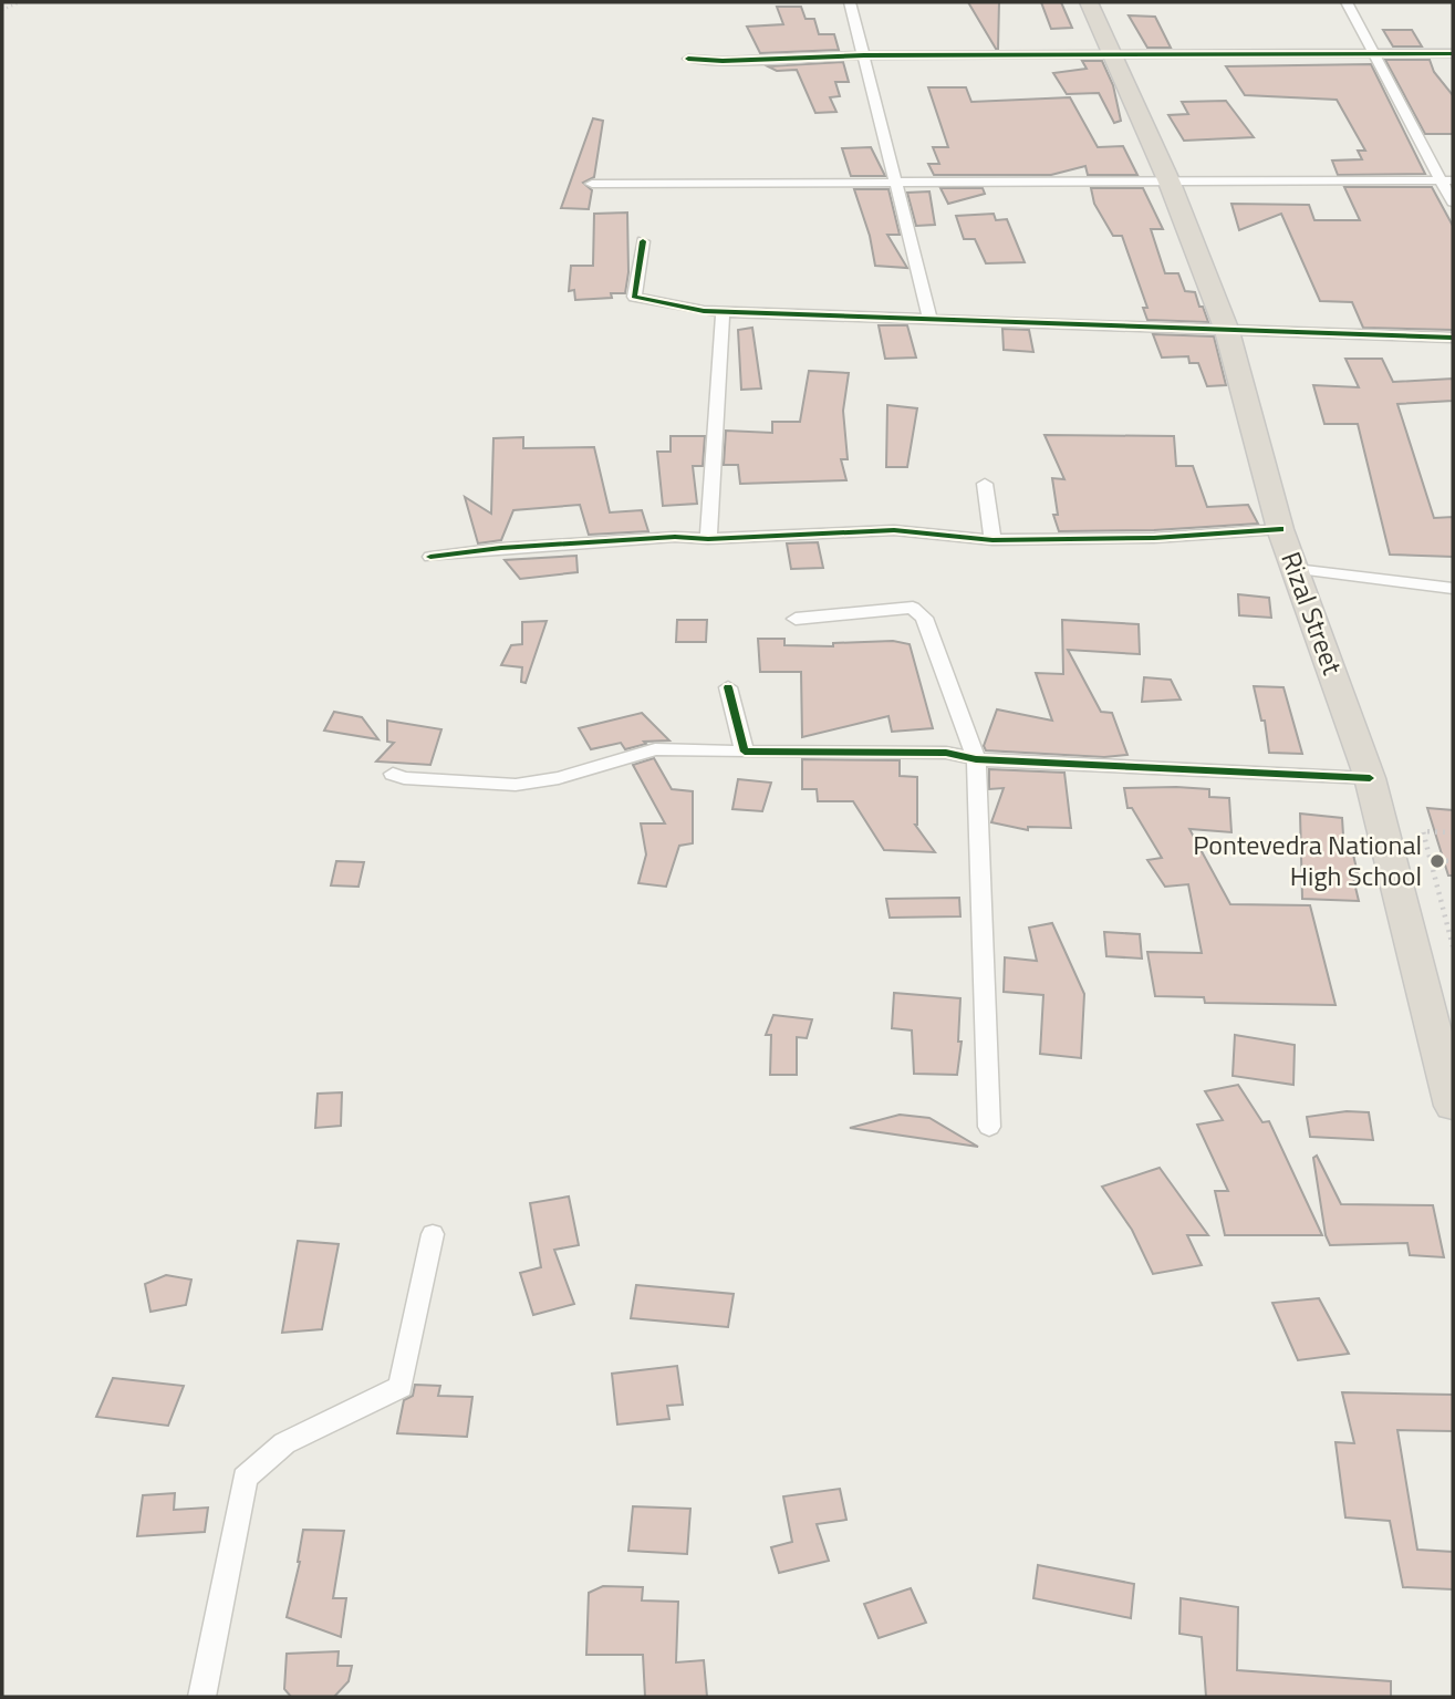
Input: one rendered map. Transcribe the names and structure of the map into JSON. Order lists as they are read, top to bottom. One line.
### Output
{"streets":{"highway":["Rizal Street"]},"places":["Pontevedra National High School"]}
